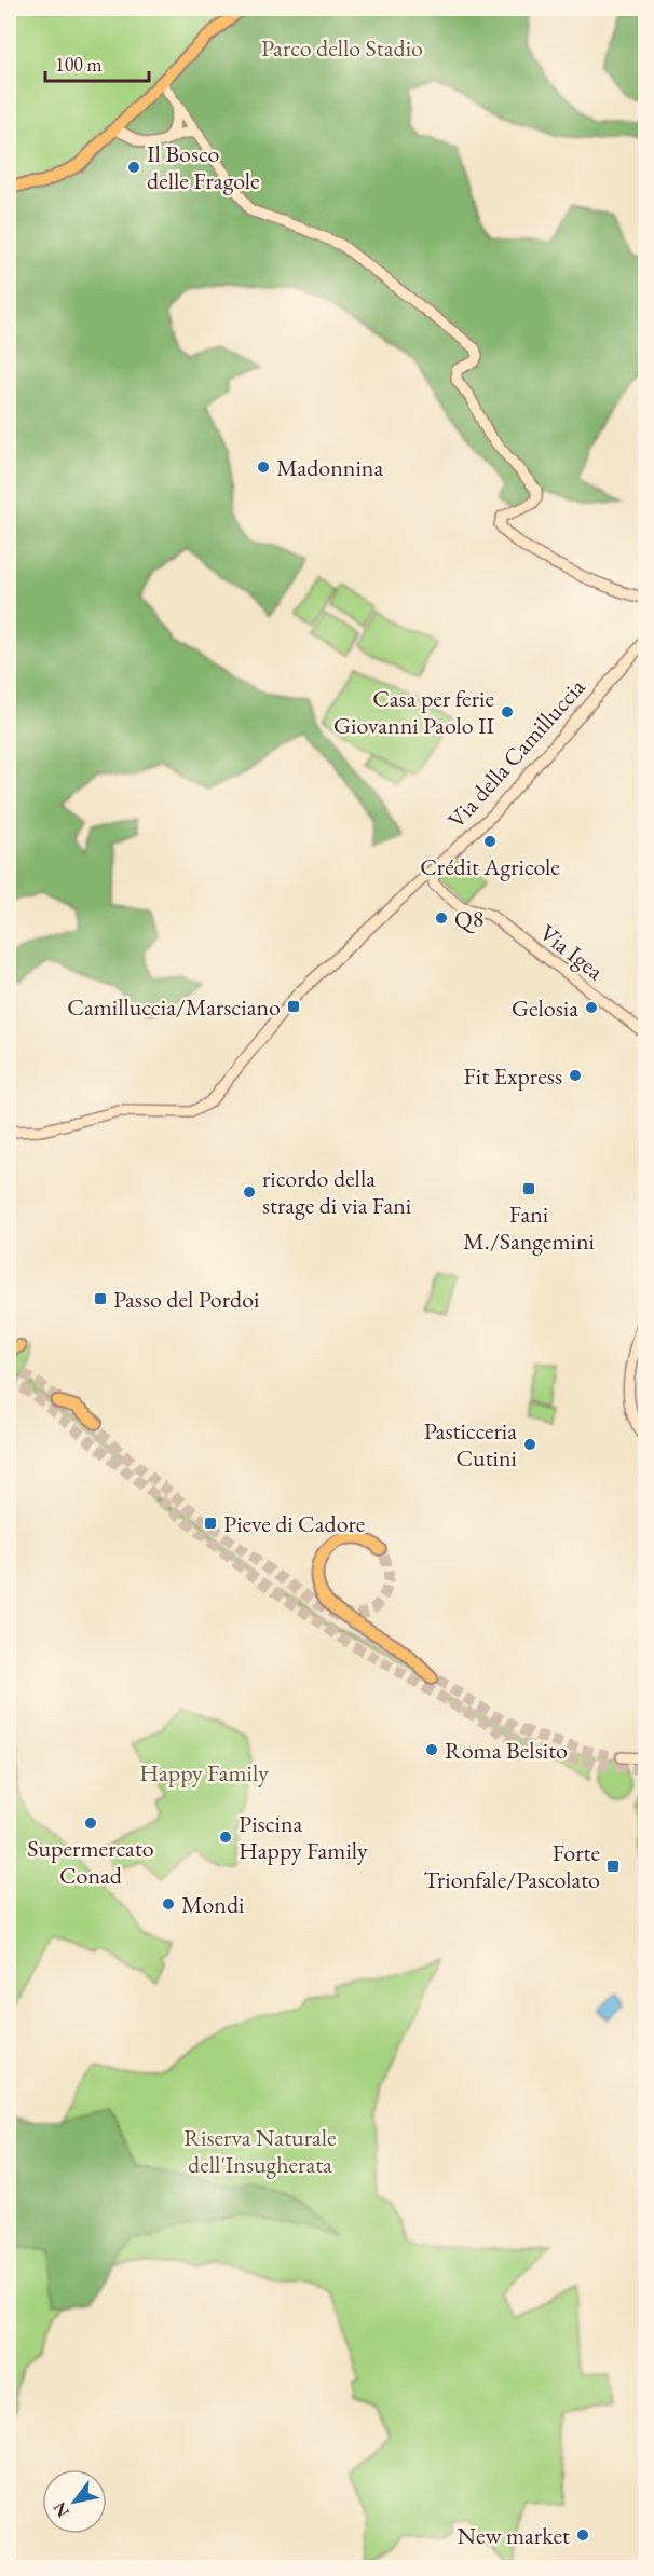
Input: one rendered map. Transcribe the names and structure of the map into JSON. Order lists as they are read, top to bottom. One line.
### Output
{"streets":{"main road":["Via della Camilluccia","Via Igea"]},"parks":["Parco dello Stadio","Happy Family","Riserva Naturale dell'Insugherata"],"places":{"other":["Il Bosco delle Fragole","Madonnina","Casa per ferie Giovanni Paolo II","Crédit Agricole","Q8","Gelosia","Fit Express","ricordo della strage di via Fani","Pasticceria Cutini","Roma Belsito","Supermercato Conad","Piscina Happy Family","Mondi","New market"],"transit":["Camilluccia/Marsciano","Fani M./Sangemini","Passo del Pordoi","Pieve di Cadore","Forte Trionfale/Pascolato"]},"scale_bar":"100 m","north":"bottom left"}
